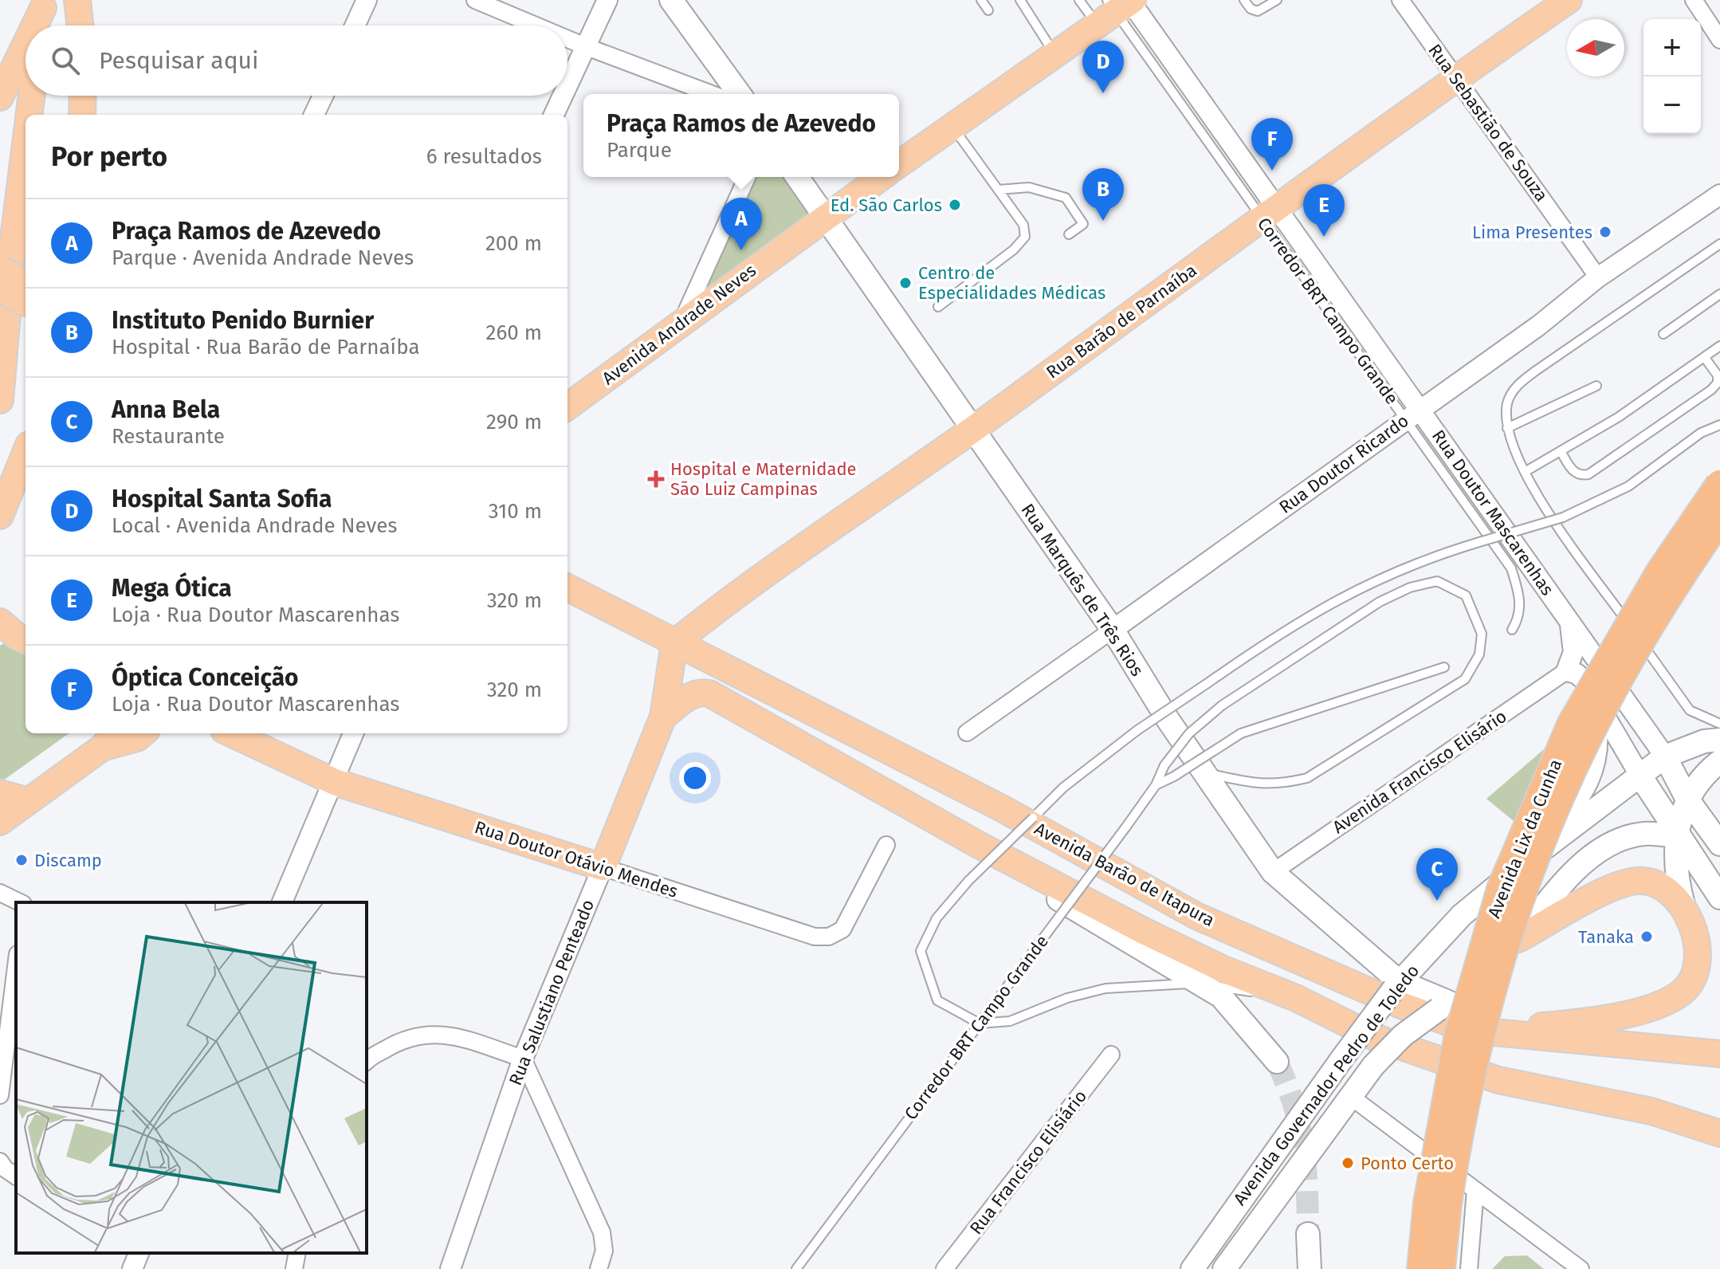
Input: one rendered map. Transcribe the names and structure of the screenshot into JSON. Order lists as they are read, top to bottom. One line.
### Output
{"streets":{"highway":["Avenida Lix da Cunha"],"main road":["Rua Barão de Parnaíba","Avenida Andrade Neves","Rua Marquês de Três Rios","Rua Doutor Otávio Mendes","Avenida Barão de Itapura","Rua Salustiano Penteado","Avenida Governador Pedro de Toledo"],"street":["Rua Sebastião de Souza","Rua Doutor Ricardo","Rua Doutor Mascarenhas","Avenida Francisco Elisário","Rua Francisco Elisiário"],"lane":["Corredor BRT Campo Grande"]},"crossings":[["Rua Sebastião de Souza","Rua Barão de Parnaíba"],["Rua Sebastião de Souza","Rua Doutor Ricardo"],["Corredor BRT Campo Grande","Rua Doutor Ricardo"],["Corredor BRT Campo Grande","Rua Doutor Mascarenhas"],["Corredor BRT Campo Grande","Rua Marquês de Três Rios"],["Rua Barão de Parnaíba","Rua Doutor Mascarenhas"],["Rua Barão de Parnaíba","Rua Marquês de Três Rios"],["Rua Barão de Parnaíba","Avenida Barão de Itapura"],["Rua Barão de Parnaíba","Rua Salustiano Penteado"],["Avenida Andrade Neves","Rua Marquês de Três Rios"],["Rua Doutor Ricardo","Rua Doutor Mascarenhas"],["Rua Doutor Ricardo","Rua Marquês de Três Rios"],["Rua Doutor Mascarenhas","Avenida Governador Pedro de Toledo"],["Rua Marquês de Três Rios","Avenida Francisco Elisário"],["Rua Marquês de Três Rios","Avenida Governador Pedro de Toledo"],["Rua Doutor Otávio Mendes","Rua Salustiano Penteado"],["Avenida Barão de Itapura","Rua Salustiano Penteado"]],"places":{"other":["Ed. São Carlos","Lima Presentes","Centro de Especialidades Médicas","Discamp","Tanaka","Ponto Certo"],"health":["Hospital e Maternidade São Luiz Campinas"]},"north":"left","page":{"map_buttons":["+","−"],"search":"Pesquisar aqui","pins":["D","F","B","E","A","C"],"popup":["Praça Ramos de Azevedo","Parque"],"heading":["Por perto","6 resultados"],"list":[{"mark":"A","name":"Praça Ramos de Azevedo","note":"Parque · Avenida Andrade Neves","value":"200 m"},{"mark":"B","name":"Instituto Penido Burnier","note":"Hospital · Rua Barão de Parnaíba","value":"260 m"},{"mark":"C","name":"Anna Bela","note":"Restaurante","value":"290 m"},{"mark":"D","name":"Hospital Santa Sofia","note":"Local · Avenida Andrade Neves","value":"310 m"},{"mark":"E","name":"Mega Ótica","note":"Loja · Rua Doutor Mascarenhas","value":"320 m"},{"mark":"F","name":"Óptica Conceição","note":"Loja · Rua Doutor Mascarenhas","value":"320 m"}]}}
